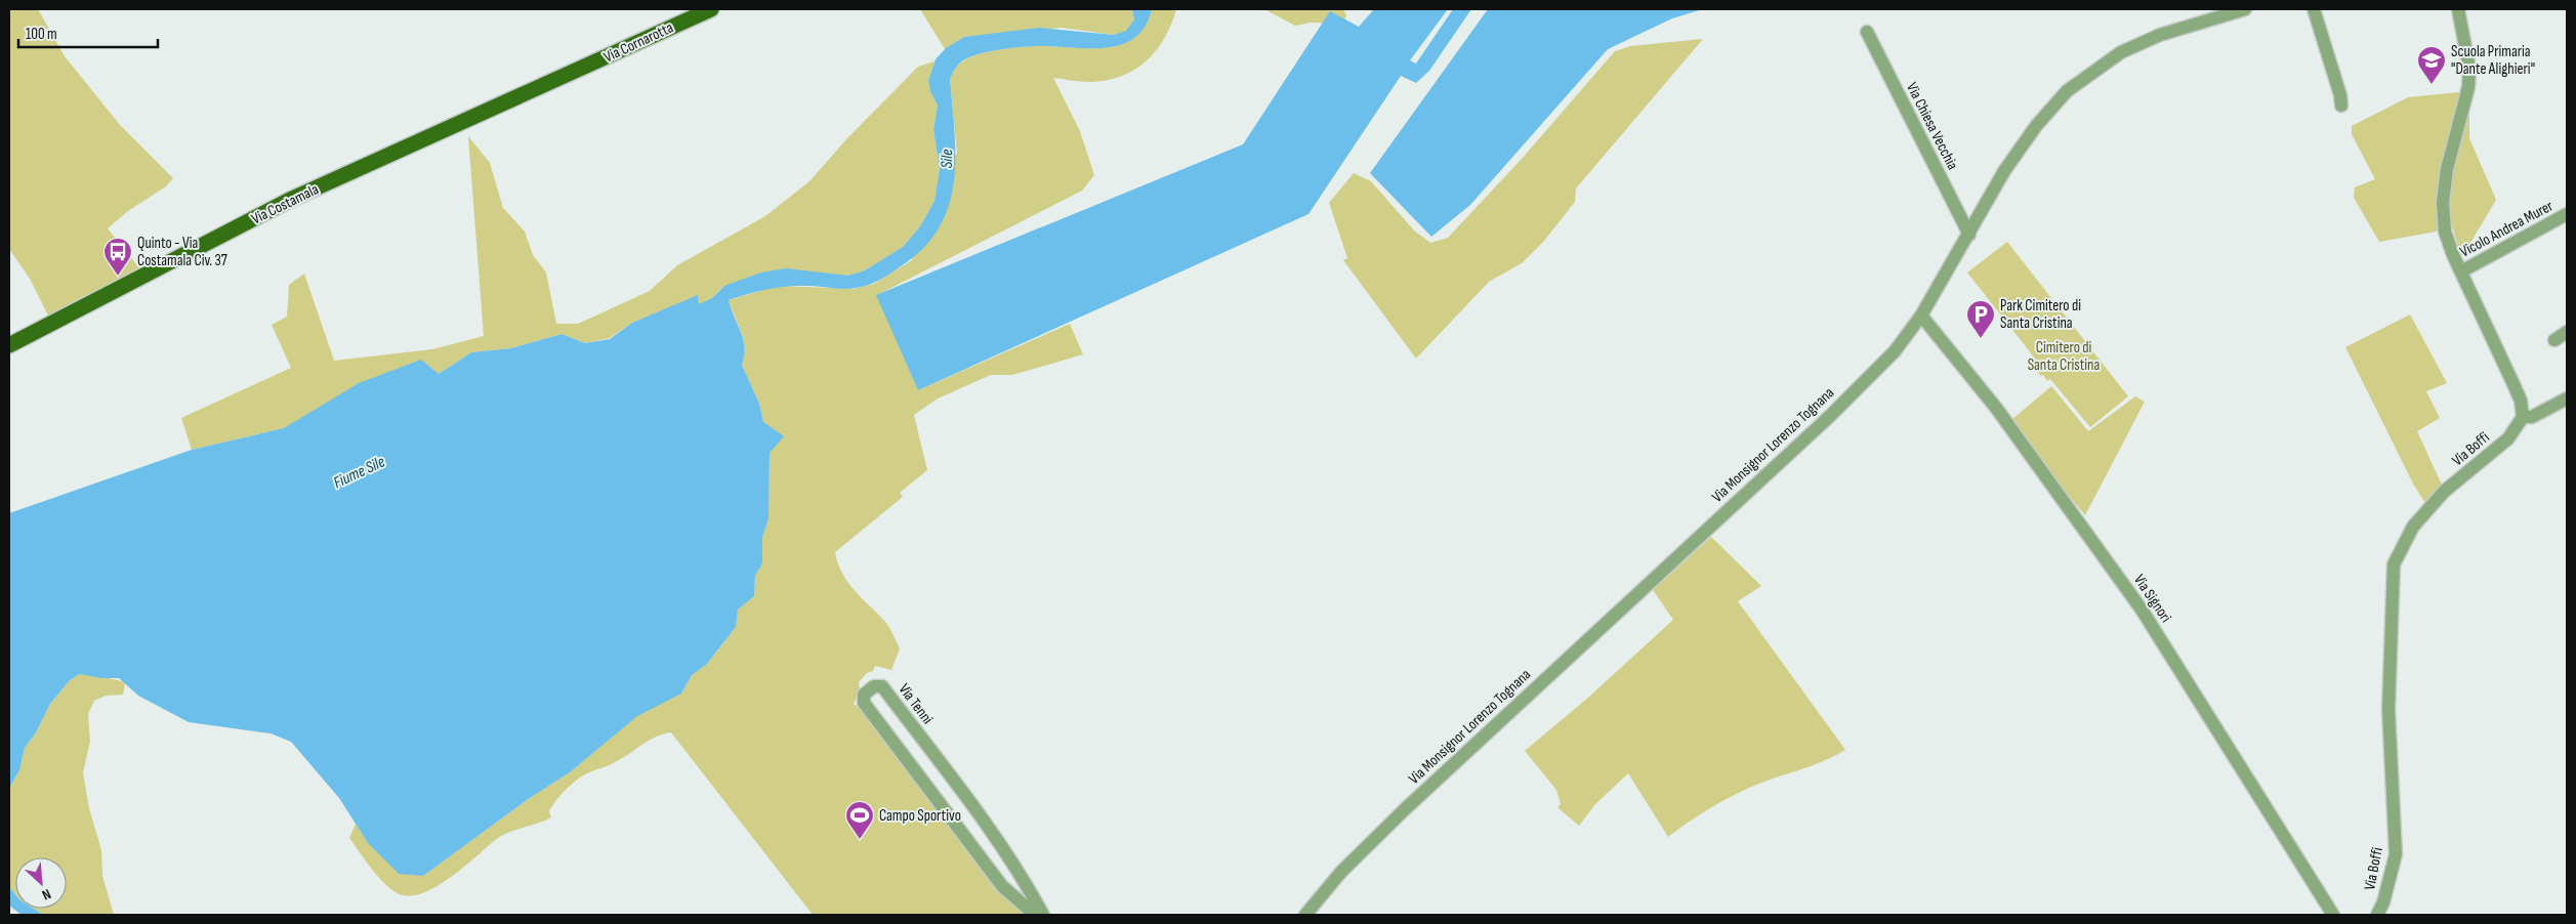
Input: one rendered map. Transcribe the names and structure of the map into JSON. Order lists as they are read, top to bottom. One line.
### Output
{"streets":{"main road":["Via Cornarotta","Via Costamala"],"street":["Via Chiesa Vecchia","Vicolo Andrea Murer","Via Monsignor Lorenzo Tognana","Via Boffi","Via Signori","Via Tenni"]},"crossings":[["Via Cornarotta","Via Costamala"],["Via Chiesa Vecchia","Via Monsignor Lorenzo Tognana"],["Via Monsignor Lorenzo Tognana","Via Signori"]],"water":["Sile","Fiume Sile"],"parks":["Cimitero di Santa Cristina"],"places":{"school or university":["Scuola Primaria \"Dante Alighieri\""],"bus stop":["Quinto - Via Costamala Civ. 37"],"parking":["Park Cimitero di Santa Cristina"],"sports":["Campo Sportivo"]},"scale_bar":"100 m","north":"bottom right"}
